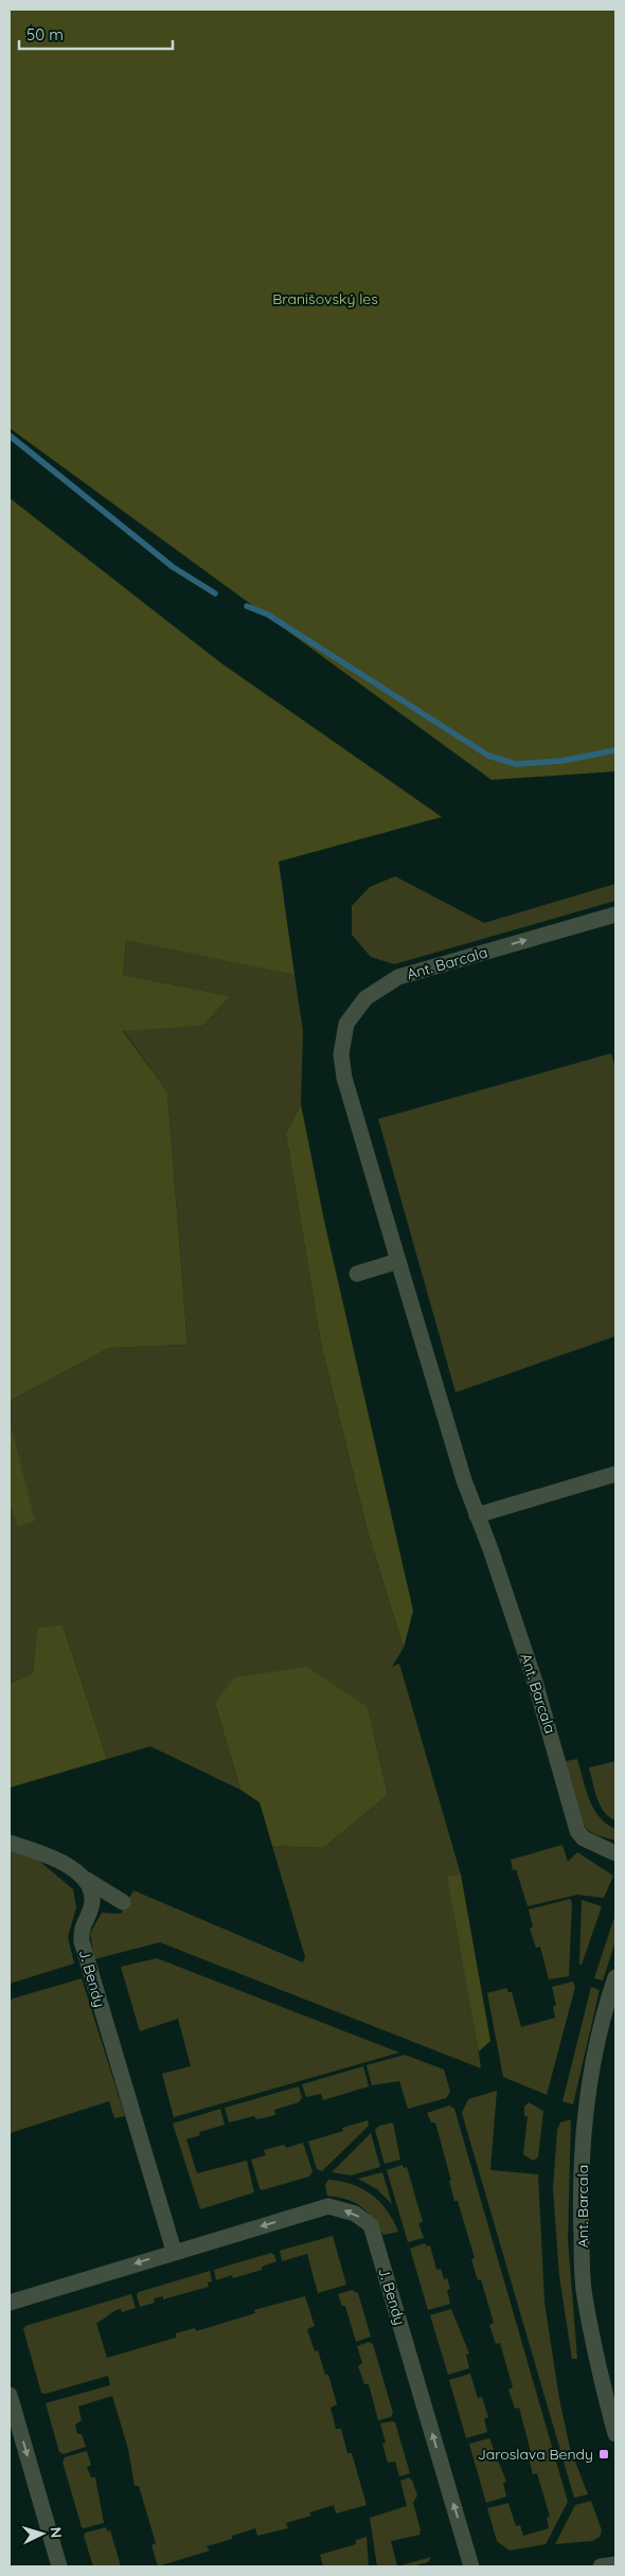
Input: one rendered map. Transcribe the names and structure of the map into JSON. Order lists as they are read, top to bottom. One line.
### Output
{"streets":{"street":["Ant. Barcala","J. Bendy"]},"parks":["Branišovský les"],"places":{"transit":["Jaroslava Bendy"]},"scale_bar":"50 m","north":"right"}
